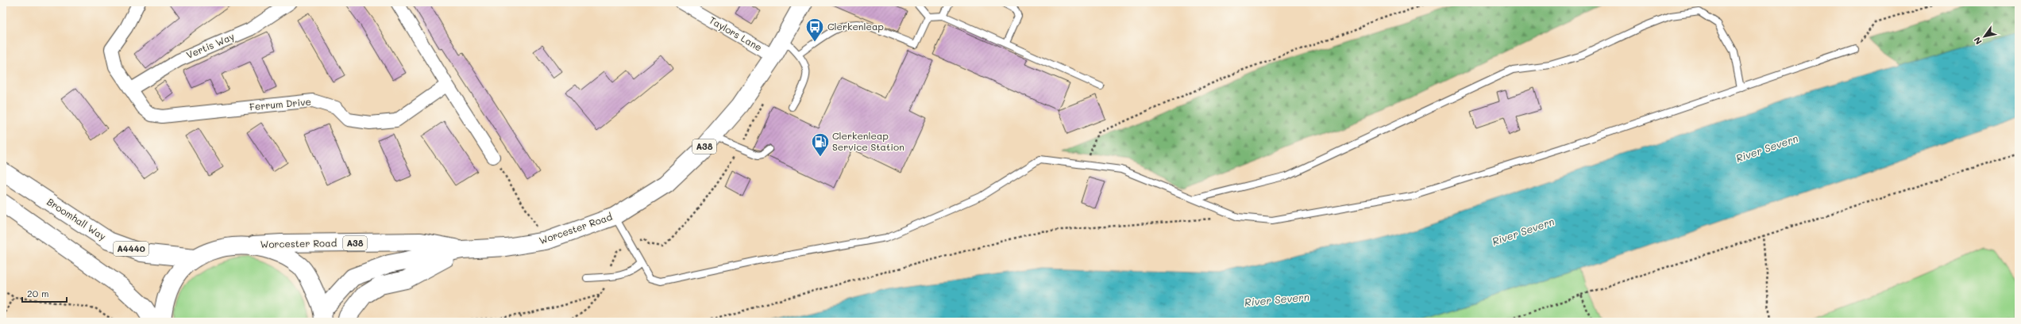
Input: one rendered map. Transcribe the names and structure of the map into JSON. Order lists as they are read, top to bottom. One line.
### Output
{"streets":{"main road":["A38","Broomhall Way","Worcester Road","A4440"],"street":["Taylors Lane","Vertis Way","Ferrum Drive"]},"crossings":[["Taylors Lane","A38"],["Taylors Lane","Worcester Road"],["Vertis Way","Ferrum Drive"],["A38","Worcester Road"],["Broomhall Way","Worcester Road"]],"water":["River Severn"],"places":{"bus stop":["Clerkenleap"],"fuel station":["Clerkenleap Service Station"]},"scale_bar":"20 m","north":"bottom left"}
